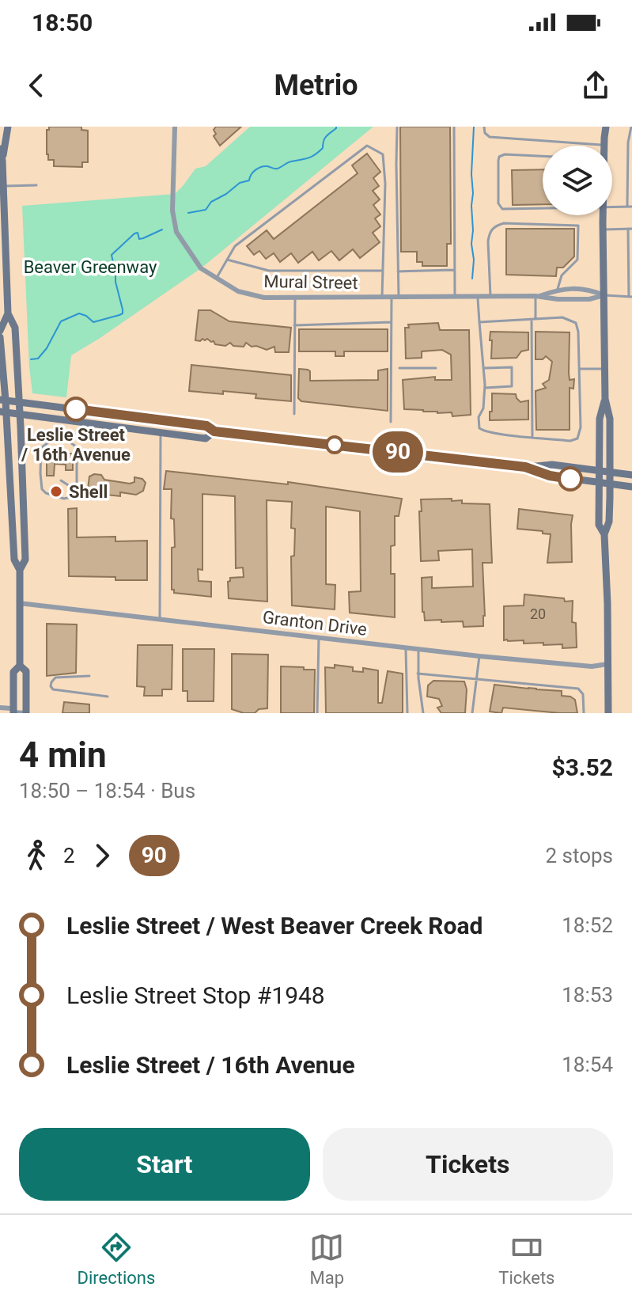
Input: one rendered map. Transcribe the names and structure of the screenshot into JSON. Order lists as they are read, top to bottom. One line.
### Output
{"streets":{"street":["Mural Street","Granton Drive"]},"parks":["Beaver Greenway"],"places":["Leslie Street / 16th Avenue","Shell"],"lines":["bus line 90"],"house_numbers":["20"],"page":{"status":"18:50","header":"Metrio","on_map":"90","heading":["4 min","18:50 – 18:54 · Bus","$3.52"],"legs":["2","90","2 stops"],"list":[{"name":"Leslie Street / West Beaver Creek Road","value":"18:52"},{"name":"Leslie Street Stop #1948","value":"18:53"},{"name":"Leslie Street / 16th Avenue","value":"18:54"}],"buttons":["Start","Tickets"],"tabs":["Directions","Map","Tickets"]}}
